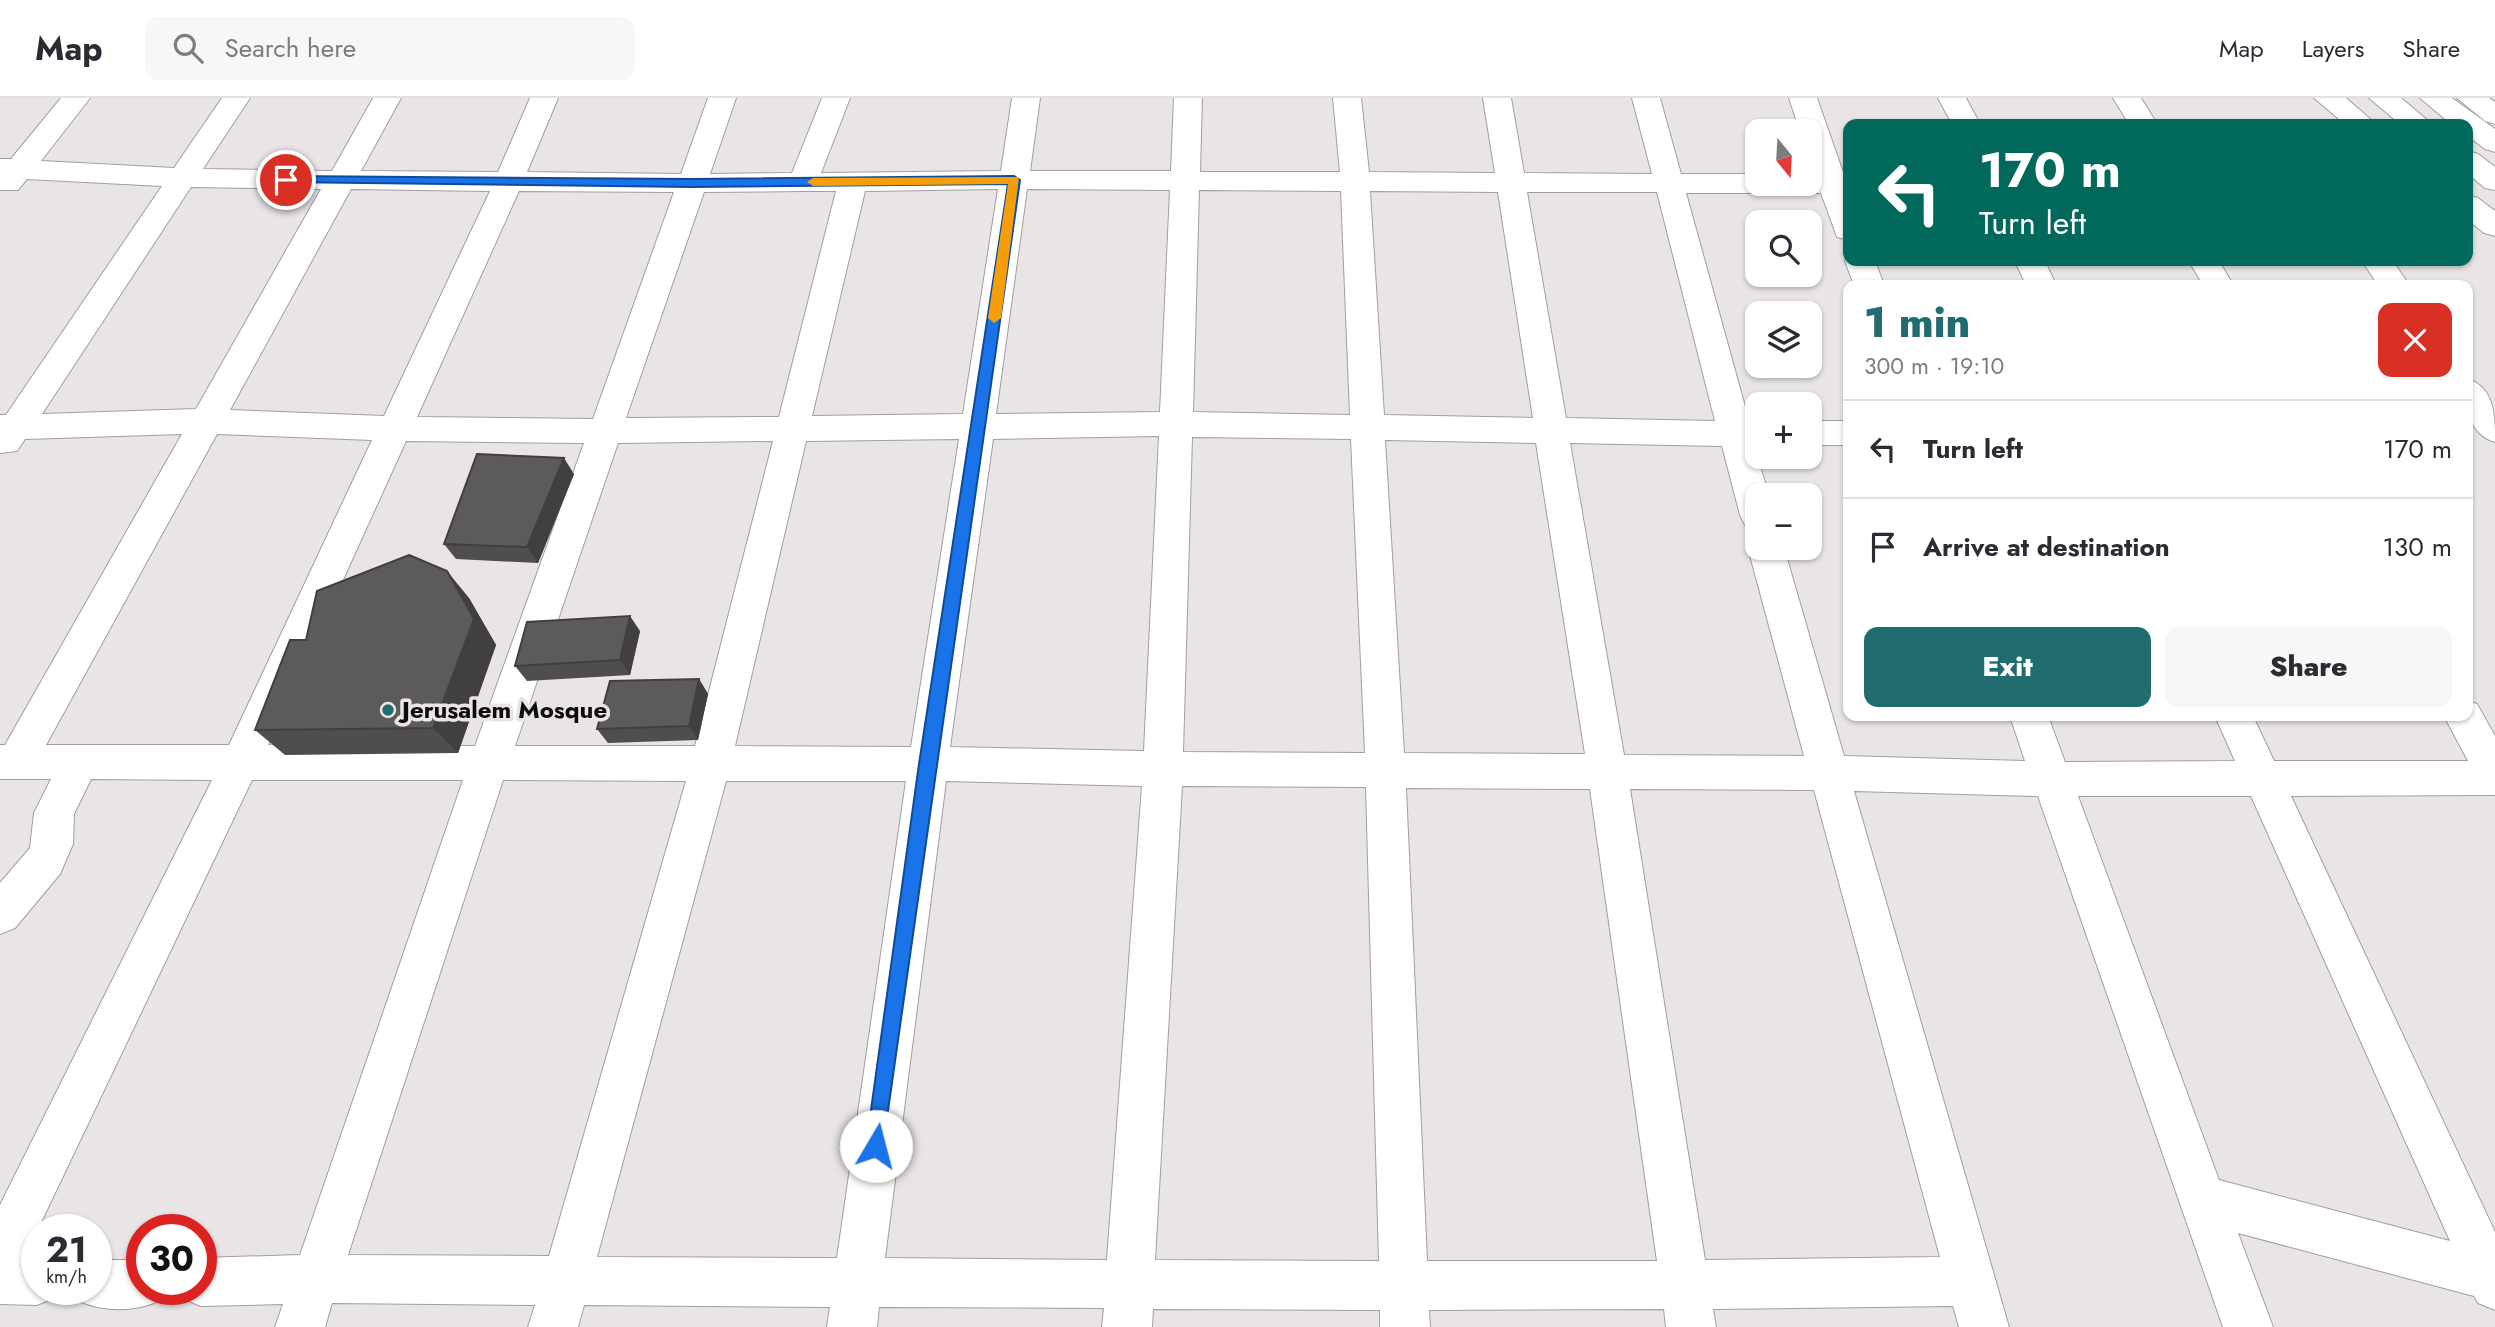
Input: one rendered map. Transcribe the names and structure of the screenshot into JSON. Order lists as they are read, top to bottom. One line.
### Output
{"places":["Jerusalem Mosque"],"north":"bottom","page":{"header":"Map","search":"Search here","nav":["Map","Layers","Share"],"map_buttons":["+","−"],"turn":["170 m","Turn left"],"heading":["1 min","300 m · 19:10"],"list":[{"name":"Turn left","value":"170 m"},{"name":"Arrive at destination","value":"130 m"}],"buttons":["Exit","Share"],"speed":"21 km/h","limit":"30"}}
